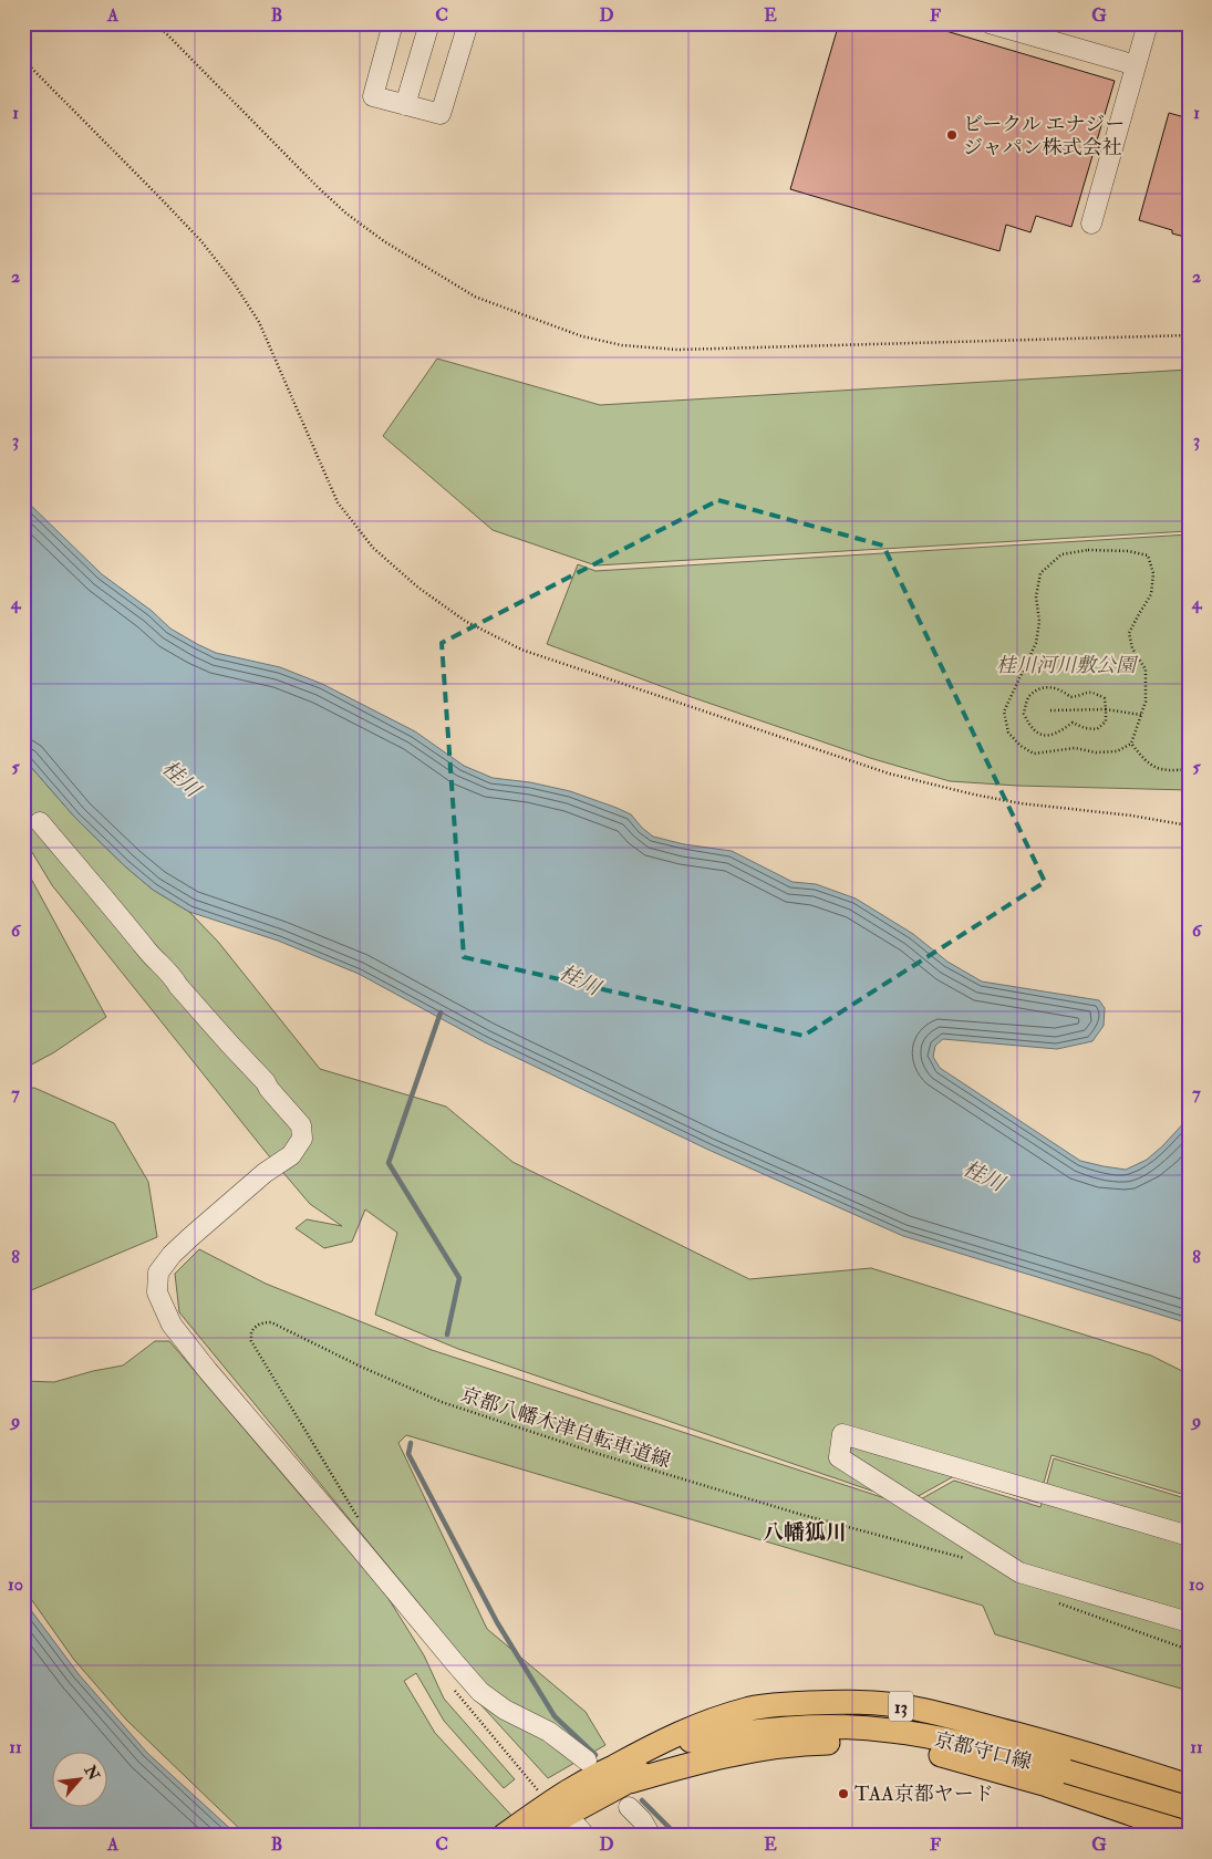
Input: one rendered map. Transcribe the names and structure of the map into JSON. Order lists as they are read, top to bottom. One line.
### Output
{"streets":{"main road":["13","京都守口線"],"path":["京都八幡木津自転車道線"]},"crossings":[["13","京都守口線"]],"districts":["八幡狐川"],"water":["桂川"],"parks":["桂川河川敷公園"],"places":["ビークル エナジー ジャパン株式会社","TAA京都ヤード"],"north":"top right","grid":{"columns":["A","B","C","D","E","F","G"],"rows":["1","2","3","4","5","6","7","8","9","10","11"]}}
